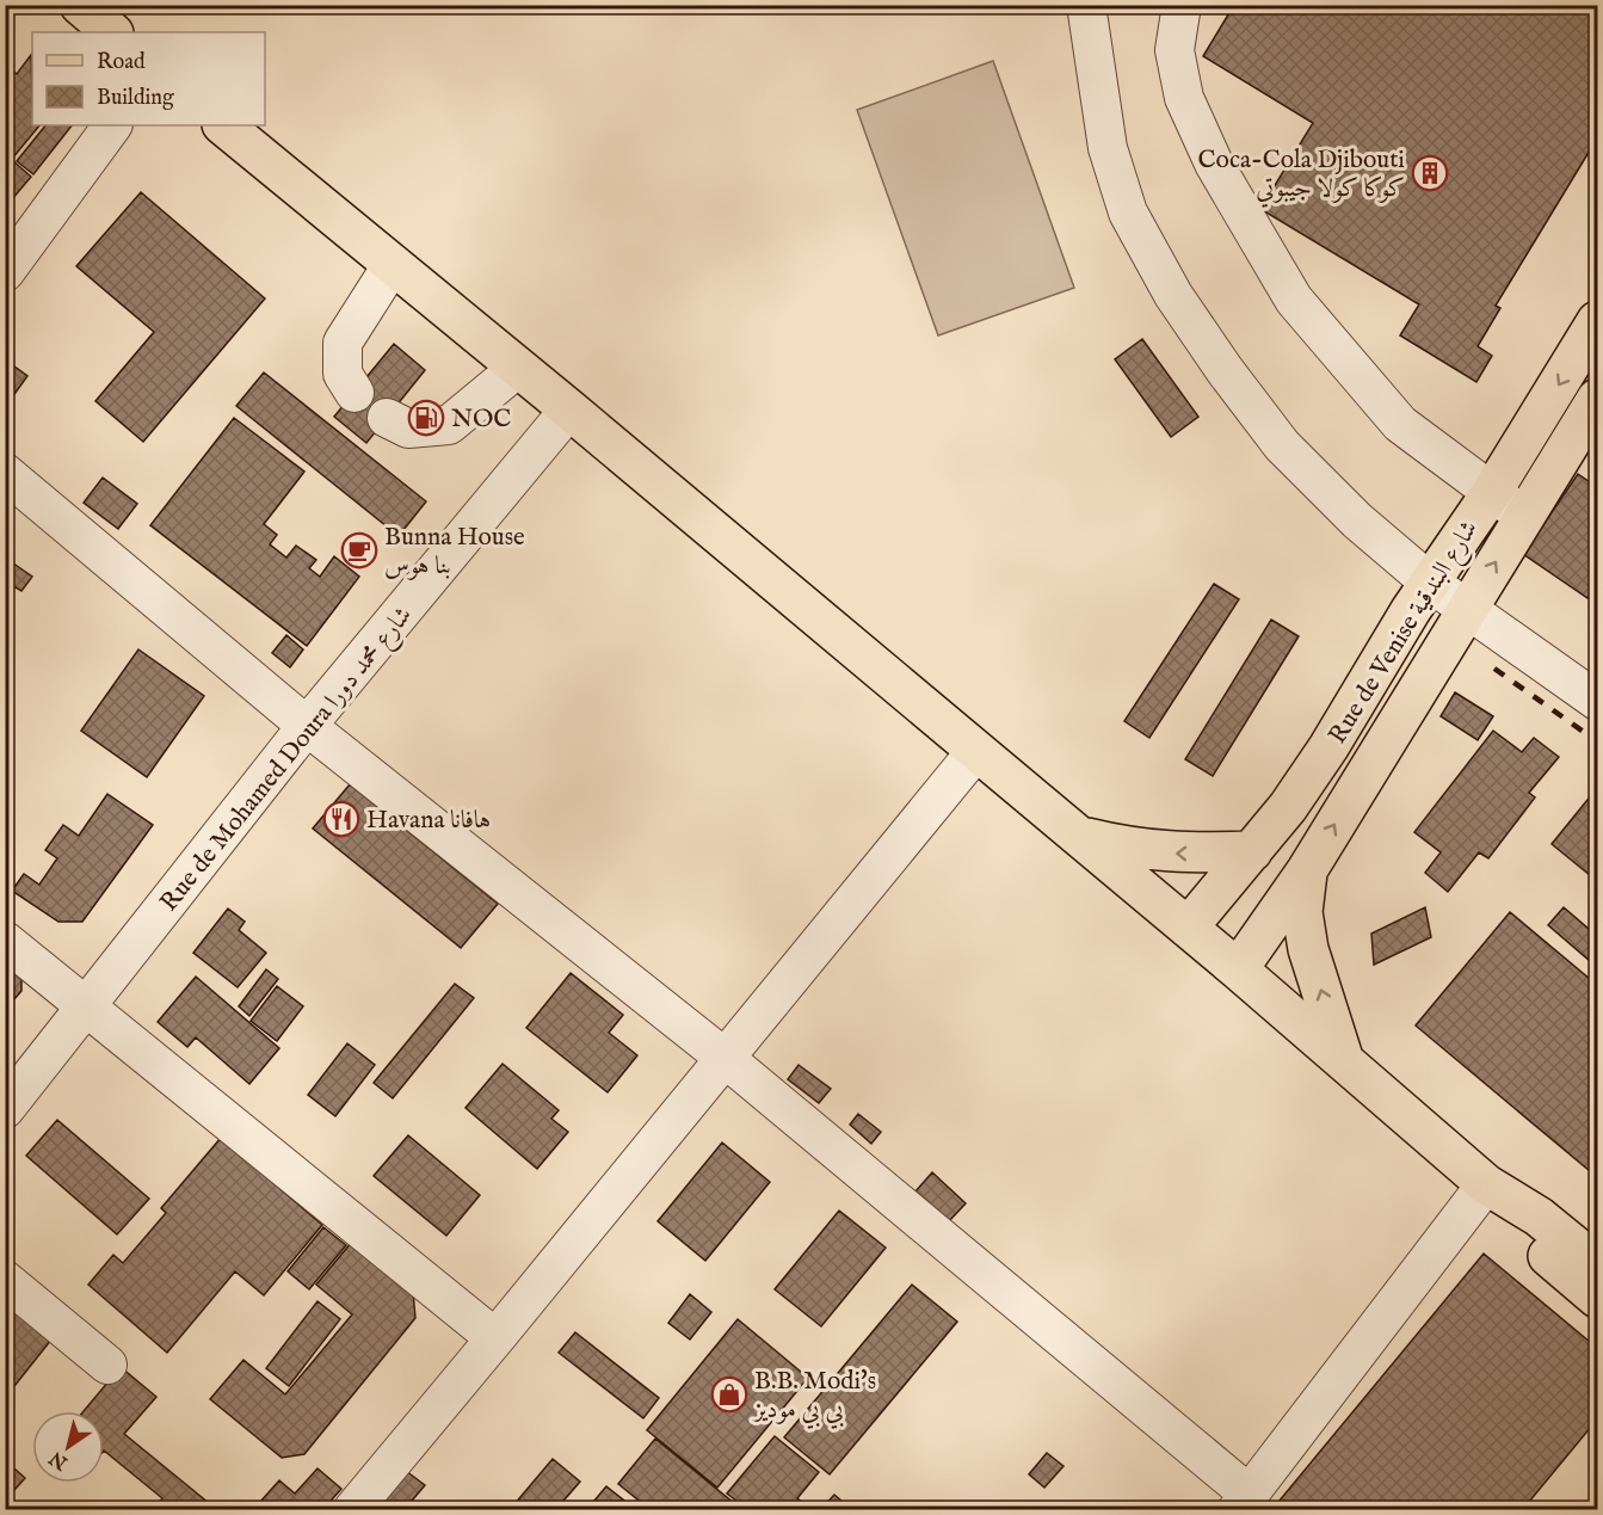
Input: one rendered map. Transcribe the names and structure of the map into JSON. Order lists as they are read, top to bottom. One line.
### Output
{"streets":{"main road":["Rue de Venise شارع البندقية"],"street":["Rue de Mohamed Doura شارع محمد دورا"]},"places":{"building":["Coca-Cola Djibouti كوكا كولا جيبوتي"],"fuel station":["NOC"],"cafe":["Bunna House بنا هوس"],"restaurant":["Havana هافانا"],"shop":["B.B. Modi's بي بي موديز"]},"legend":["Road","Building"],"north":"bottom left"}
